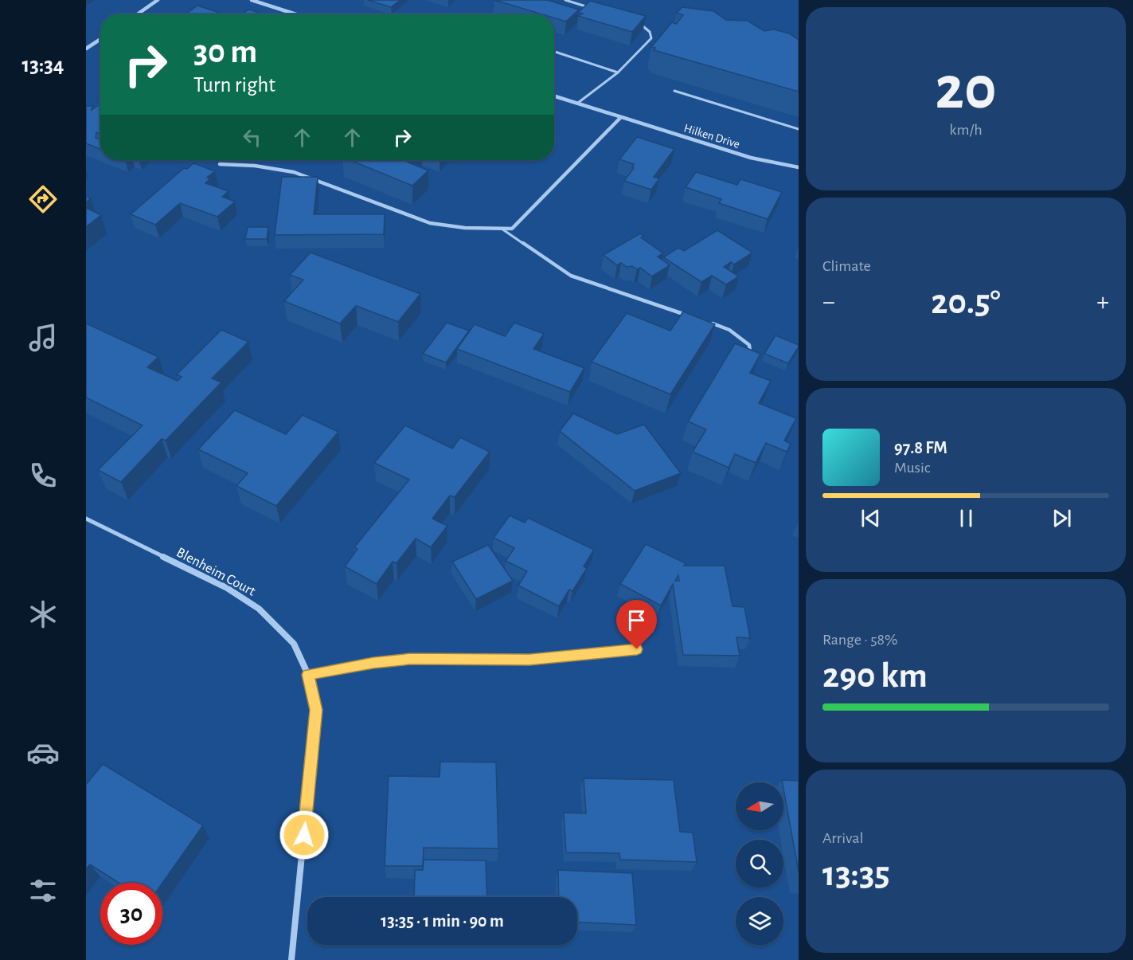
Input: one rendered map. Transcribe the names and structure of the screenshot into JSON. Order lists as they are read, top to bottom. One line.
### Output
{"streets":{"street":["Hilken Drive","Blenheim Court"]},"north":"left","page":{"tabs":"13:34","tile":[["20","km/h"],"Climate",["Range · 58%","290 km"],["Arrival","13:35"]],"turn":["30 m","Turn right"],"heat":["−","20.5°","+"],"song":["97.8 FM","Music"],"limit":"30","trip":"13:35 · 1 min · 90 m"}}
